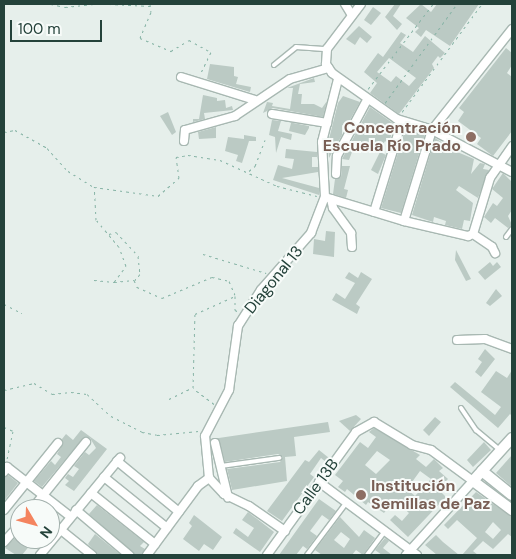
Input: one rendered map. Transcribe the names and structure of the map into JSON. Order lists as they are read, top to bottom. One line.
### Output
{"streets":{"street":["Diagonal 13","Calle 13B"]},"places":["Concentración Escuela Río Prado","Institución Semillas de Paz"],"scale_bar":"100 m","north":"bottom right"}
